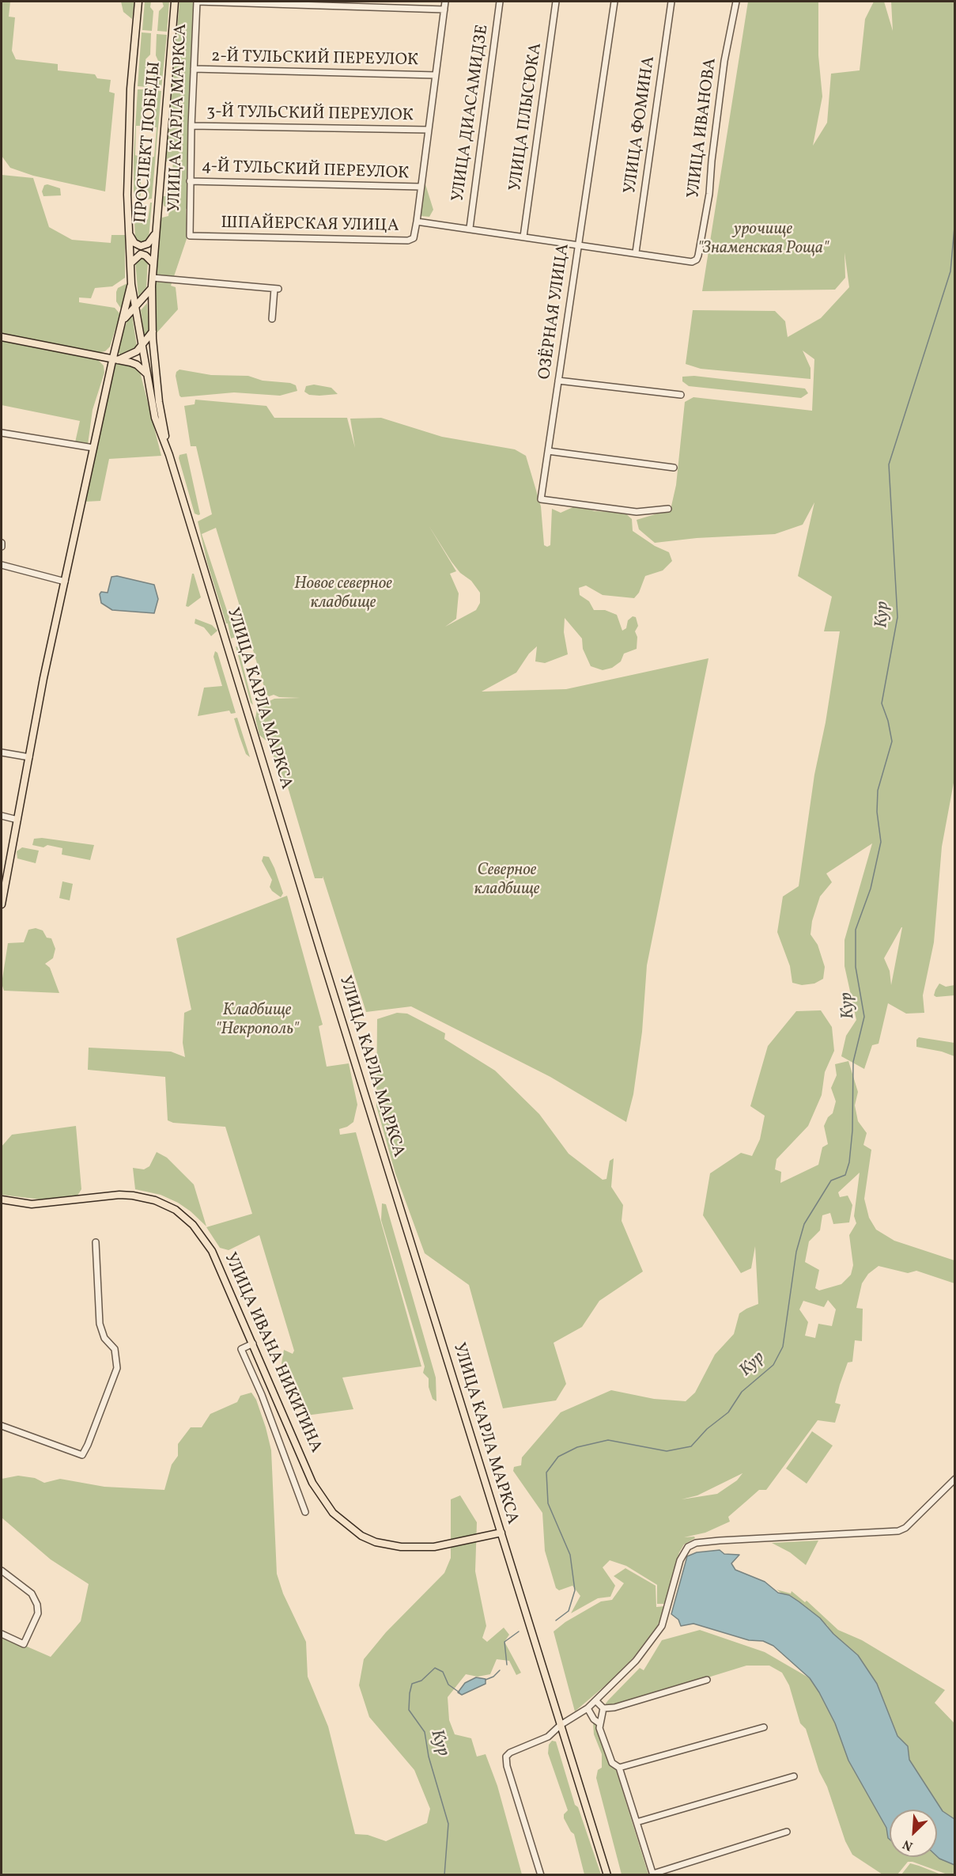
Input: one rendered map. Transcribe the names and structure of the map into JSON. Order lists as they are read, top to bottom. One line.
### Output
{"streets":{"main road":["УЛИЦА КАРЛА МАРКСА","ПРОСПЕКТ ПОБЕДЫ","УЛИЦА ИВАНА НИКИТИНА"],"street":["2-Й ТУЛЬСКИЙ ПЕРЕУЛОК","УЛИЦА ДИАСАМИДЗЕ","3-Й ТУЛЬСКИЙ ПЕРЕУЛОК","УЛИЦА ПЛЫСЮКА","УЛИЦА ФОМИНА","УЛИЦА ИВАНОВА","4-Й ТУЛЬСКИЙ ПЕРЕУЛОК","ШПАЙЕРСКАЯ УЛИЦА","ОЗЁРНАЯ УЛИЦА"]},"crossings":[["2-Й ТУЛЬСКИЙ ПЕРЕУЛОК","УЛИЦА КАРЛА МАРКСА"],["УЛИЦА ДИАСАМИДЗЕ","ШПАЙЕРСКАЯ УЛИЦА"],["3-Й ТУЛЬСКИЙ ПЕРЕУЛОК","УЛИЦА КАРЛА МАРКСА"],["УЛИЦА ПЛЫСЮКА","ШПАЙЕРСКАЯ УЛИЦА"],["УЛИЦА КАРЛА МАРКСА","ПРОСПЕКТ ПОБЕДЫ"],["УЛИЦА КАРЛА МАРКСА","4-Й ТУЛЬСКИЙ ПЕРЕУЛОК"],["УЛИЦА КАРЛА МАРКСА","ШПАЙЕРСКАЯ УЛИЦА"],["УЛИЦА КАРЛА МАРКСА","УЛИЦА ИВАНА НИКИТИНА"],["УЛИЦА ФОМИНА","ШПАЙЕРСКАЯ УЛИЦА"],["УЛИЦА ИВАНОВА","ШПАЙЕРСКАЯ УЛИЦА"],["ШПАЙЕРСКАЯ УЛИЦА","ОЗЁРНАЯ УЛИЦА"]],"water":["Кур"],"parks":["урочище \"Знаменская Роща\"","Новое северное кладбище","Северное кладбище","Кладбище \"Некрополь\""],"north":"bottom left"}
